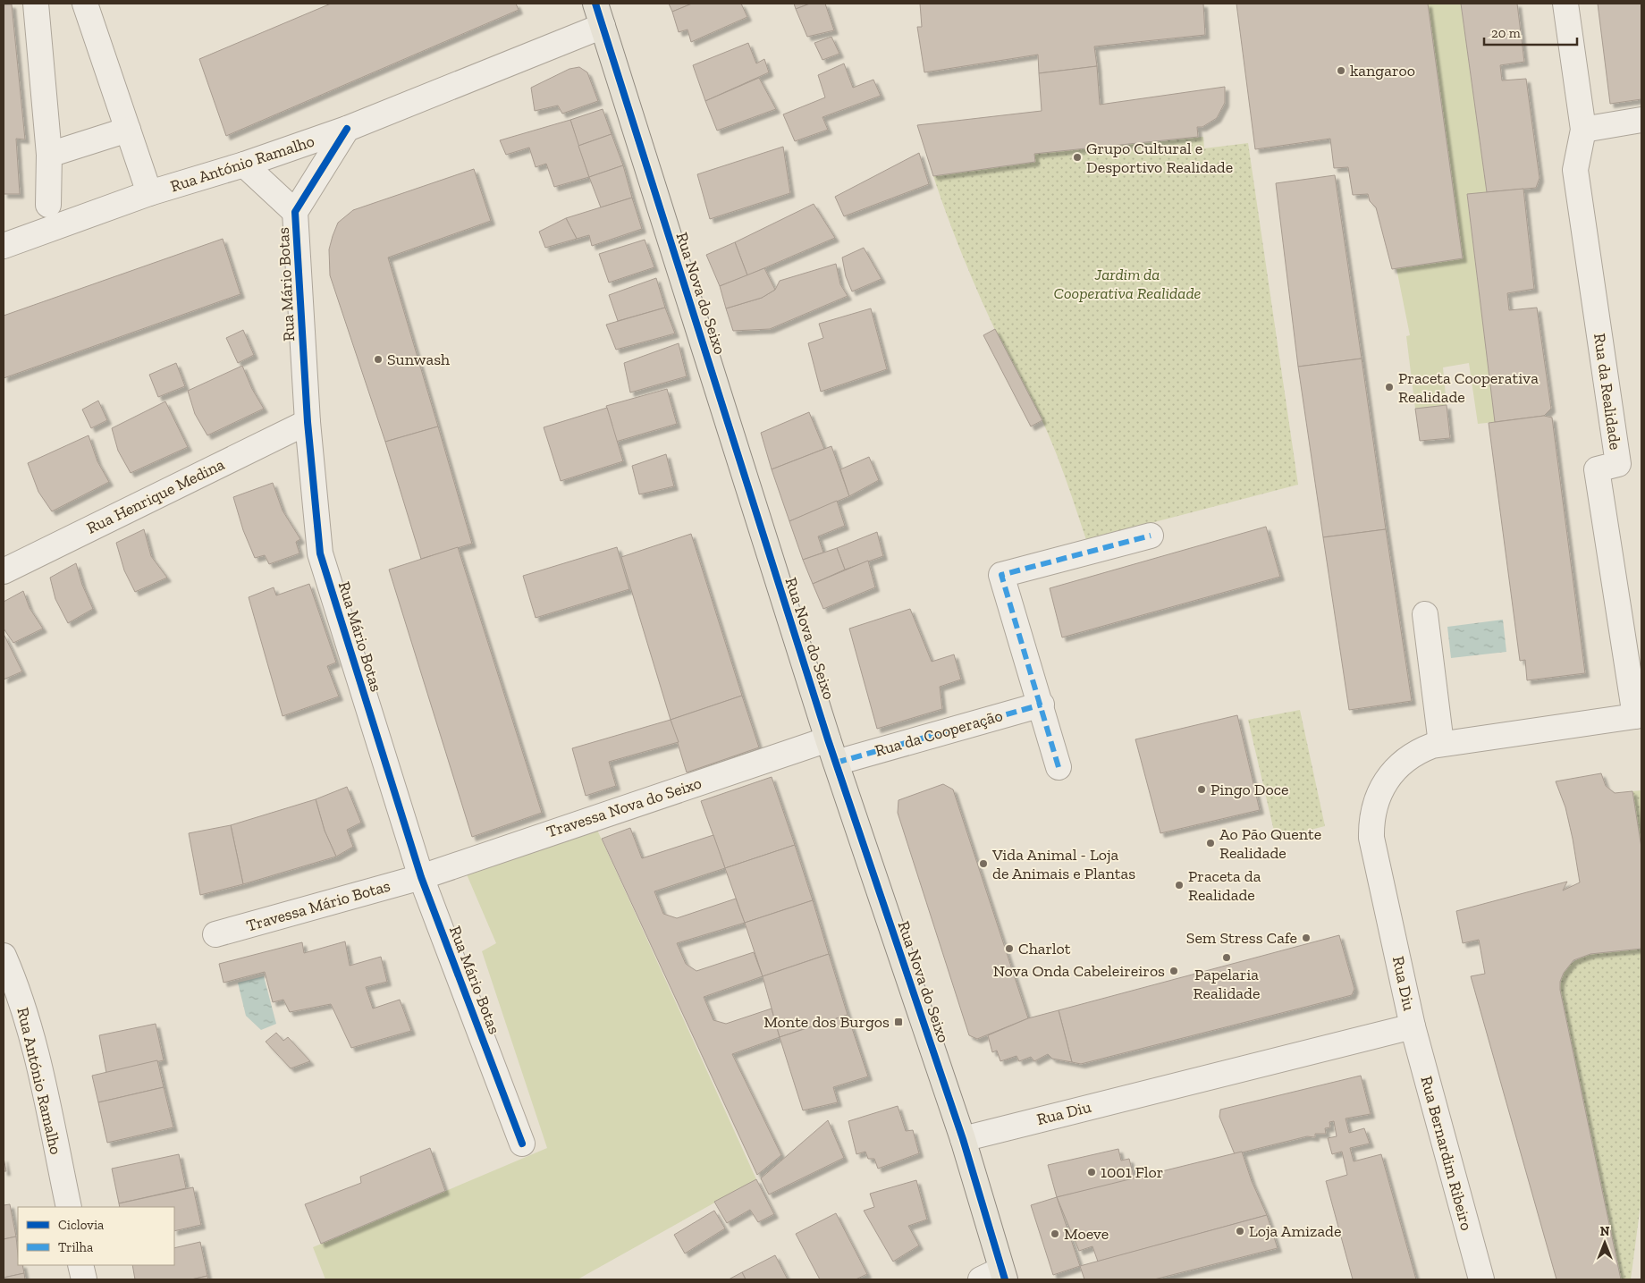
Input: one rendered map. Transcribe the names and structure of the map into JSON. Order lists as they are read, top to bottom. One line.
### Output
{"streets":{"main road":["Rua Nova do Seixo"],"street":["Rua António Ramalho","Rua Mário Botas","Rua da Realidade","Rua Henrique Medina","Rua da Cooperação","Travessa Nova do Seixo","Travessa Mário Botas","Rua Diu","Rua Bernardim Ribeiro"]},"crossings":[["Rua António Ramalho","Rua Mário Botas"],["Rua António Ramalho","Rua Nova do Seixo"],["Rua Mário Botas","Rua Henrique Medina"],["Rua Mário Botas","Travessa Nova do Seixo"],["Rua Mário Botas","Travessa Mário Botas"],["Rua Nova do Seixo","Rua da Cooperação"],["Rua Nova do Seixo","Travessa Nova do Seixo"],["Rua Nova do Seixo","Rua Diu"],["Rua da Realidade","Rua Diu"],["Travessa Nova do Seixo","Travessa Mário Botas"],["Rua Diu","Rua Bernardim Ribeiro"]],"parks":["Jardim da Cooperativa Realidade"],"places":{"other":["kangaroo","Grupo Cultural e Desportivo Realidade","Sunwash","Praceta Cooperativa Realidade","Pingo Doce","Ao Pão Quente Realidade","Vida Animal - Loja de Animais e Plantas","Praceta da Realidade","Sem Stress Cafe","Charlot","Papelaria Realidade","Nova Onda Cabeleireiros","1001 Flor","Loja Amizade","Moeve"],"transit":["Monte dos Burgos"]},"legend":["Ciclovia","Trilha"],"scale_bar":"20 m","north":"top"}
